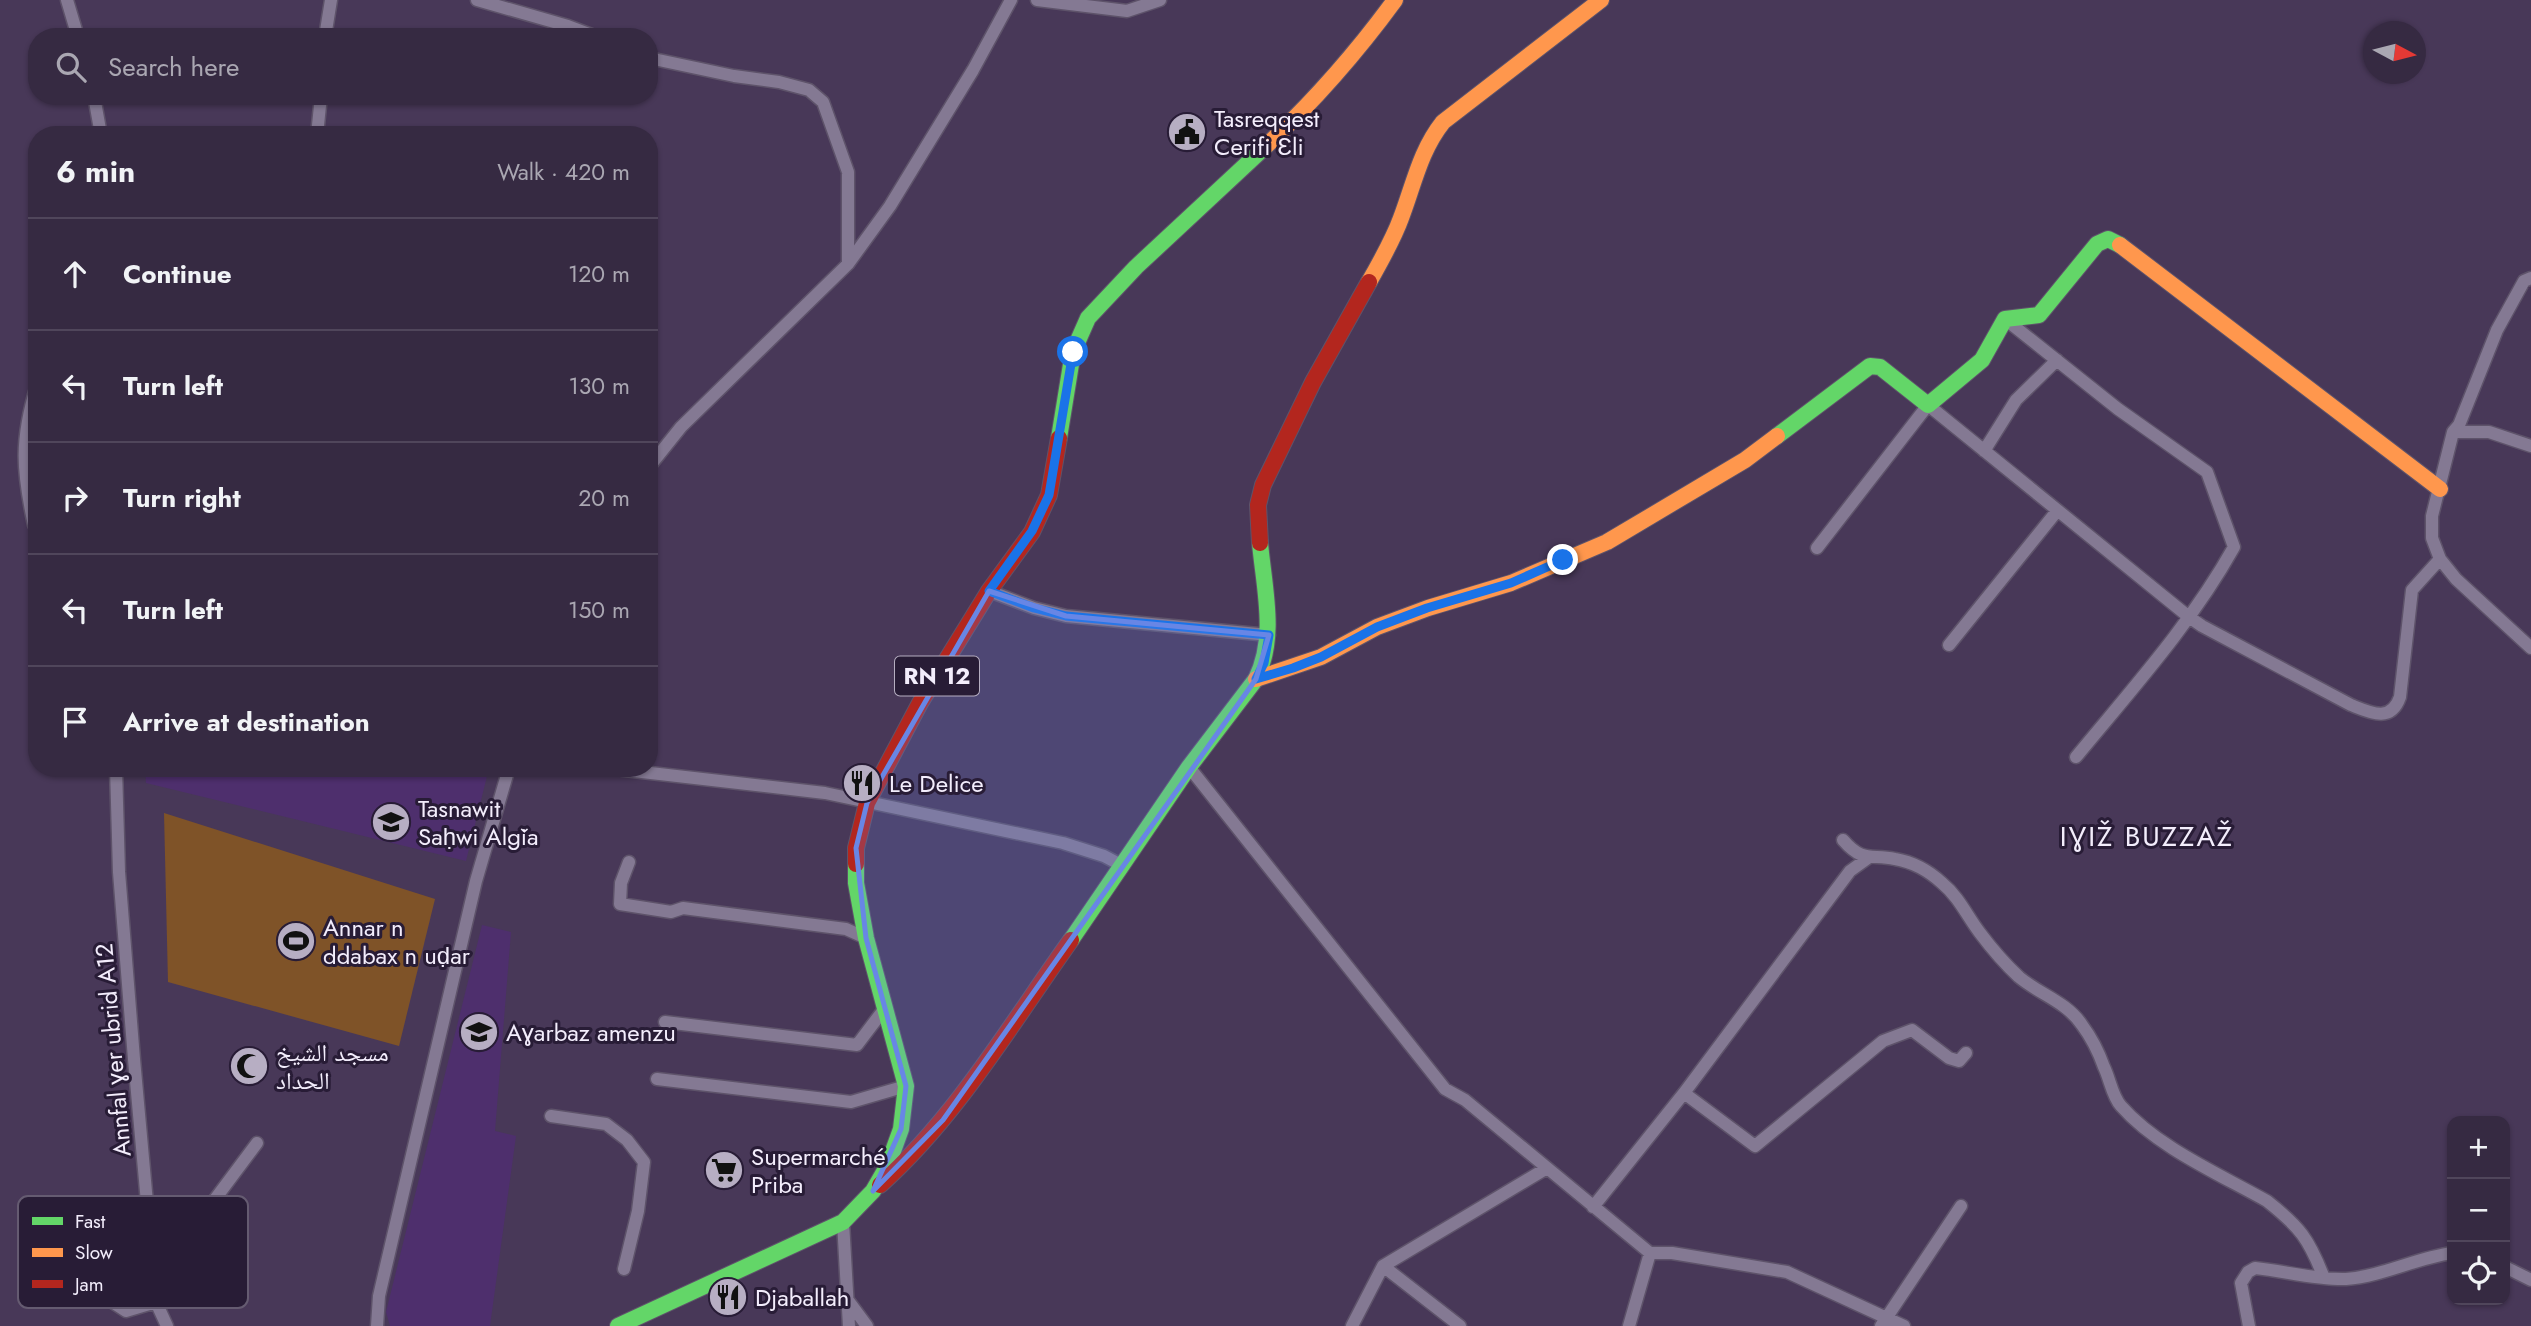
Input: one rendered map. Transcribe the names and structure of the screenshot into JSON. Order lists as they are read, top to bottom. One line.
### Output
{"streets":{"street":["RN 12","Annfal ɣer ubrid A12"]},"districts":["IƔIŽ BUZZAŽ"],"places":{"public building":["Tasreqqest Cerifi Ɛli"],"restaurant":["Le Delice","Djaballah"],"school or university":["Tasnawit Saḥwi Alǧia","Aɣarbaz amenzu"],"sports":["Annar n ddabax n uḍar"],"mosque":["مسجد الشيخ الحداد"],"supermarket":["Supermarché Priba"]},"legend":["Fast","Slow","Jam"],"north":"right","page":{"search":"Search here","heading":["6 min","Walk · 420 m"],"list":[["Continue","120 m"],["Turn left","130 m"],["Turn right","20 m"],["Turn left","150 m"],"Arrive at destination"],"map_buttons":["+","−"]}}
